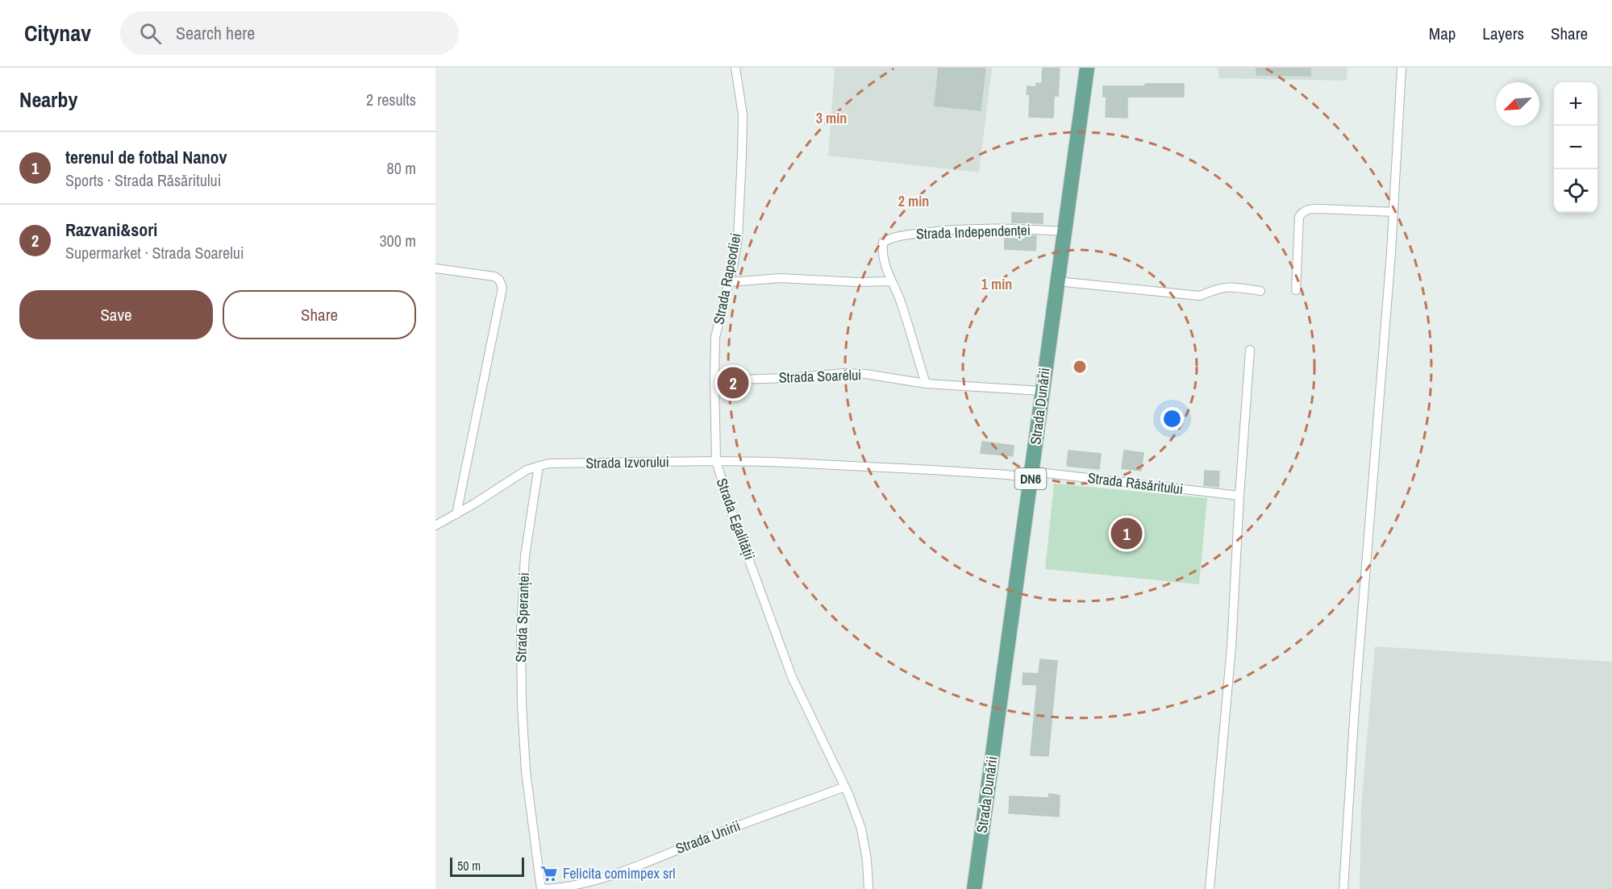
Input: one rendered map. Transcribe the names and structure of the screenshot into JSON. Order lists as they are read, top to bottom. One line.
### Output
{"streets":{"main road":["Strada Dunării","DN6"],"street":["Strada Independenței","Strada Rapsodiei","Strada Soarelui","Strada Izvorului","Strada Răsăritului","Strada Egalității","Strada Speranței","Strada Unirii"]},"crossings":[["Strada Independenței","Strada Dunării"],["Strada Rapsodiei","Strada Soarelui"],["Strada Rapsodiei","Strada Izvorului"],["Strada Rapsodiei","Strada Egalității"],["Strada Soarelui","Strada Dunării"],["Strada Dunării","Strada Răsăritului"],["Strada Dunării","Strada Egalității"],["Strada Izvorului","Strada Egalității"],["Strada Izvorului","Strada Speranței"],["Strada Răsăritului","Strada Egalității"],["Strada Egalității","Strada Unirii"],["Strada Speranței","Strada Unirii"]],"places":{"supermarket":["Felicita comimpex srl"]},"scale_bar":"50 m","north":"bottom left","page":{"header":"Citynav","search":"Search here","nav":["Map","Layers","Share"],"heading":["Nearby","2 results"],"map_buttons":["+","−"],"list":[{"mark":"1","name":"terenul de fotbal Nanov","note":"Sports · Strada Răsăritului","value":"80 m"},{"mark":"2","name":"Razvani&sori","note":"Supermarket · Strada Soarelui","value":"300 m"}],"buttons":["Save","Share"],"pins":["2","1"],"scale":"50 m"},"rings":["3 min","2 min","1 min"]}
